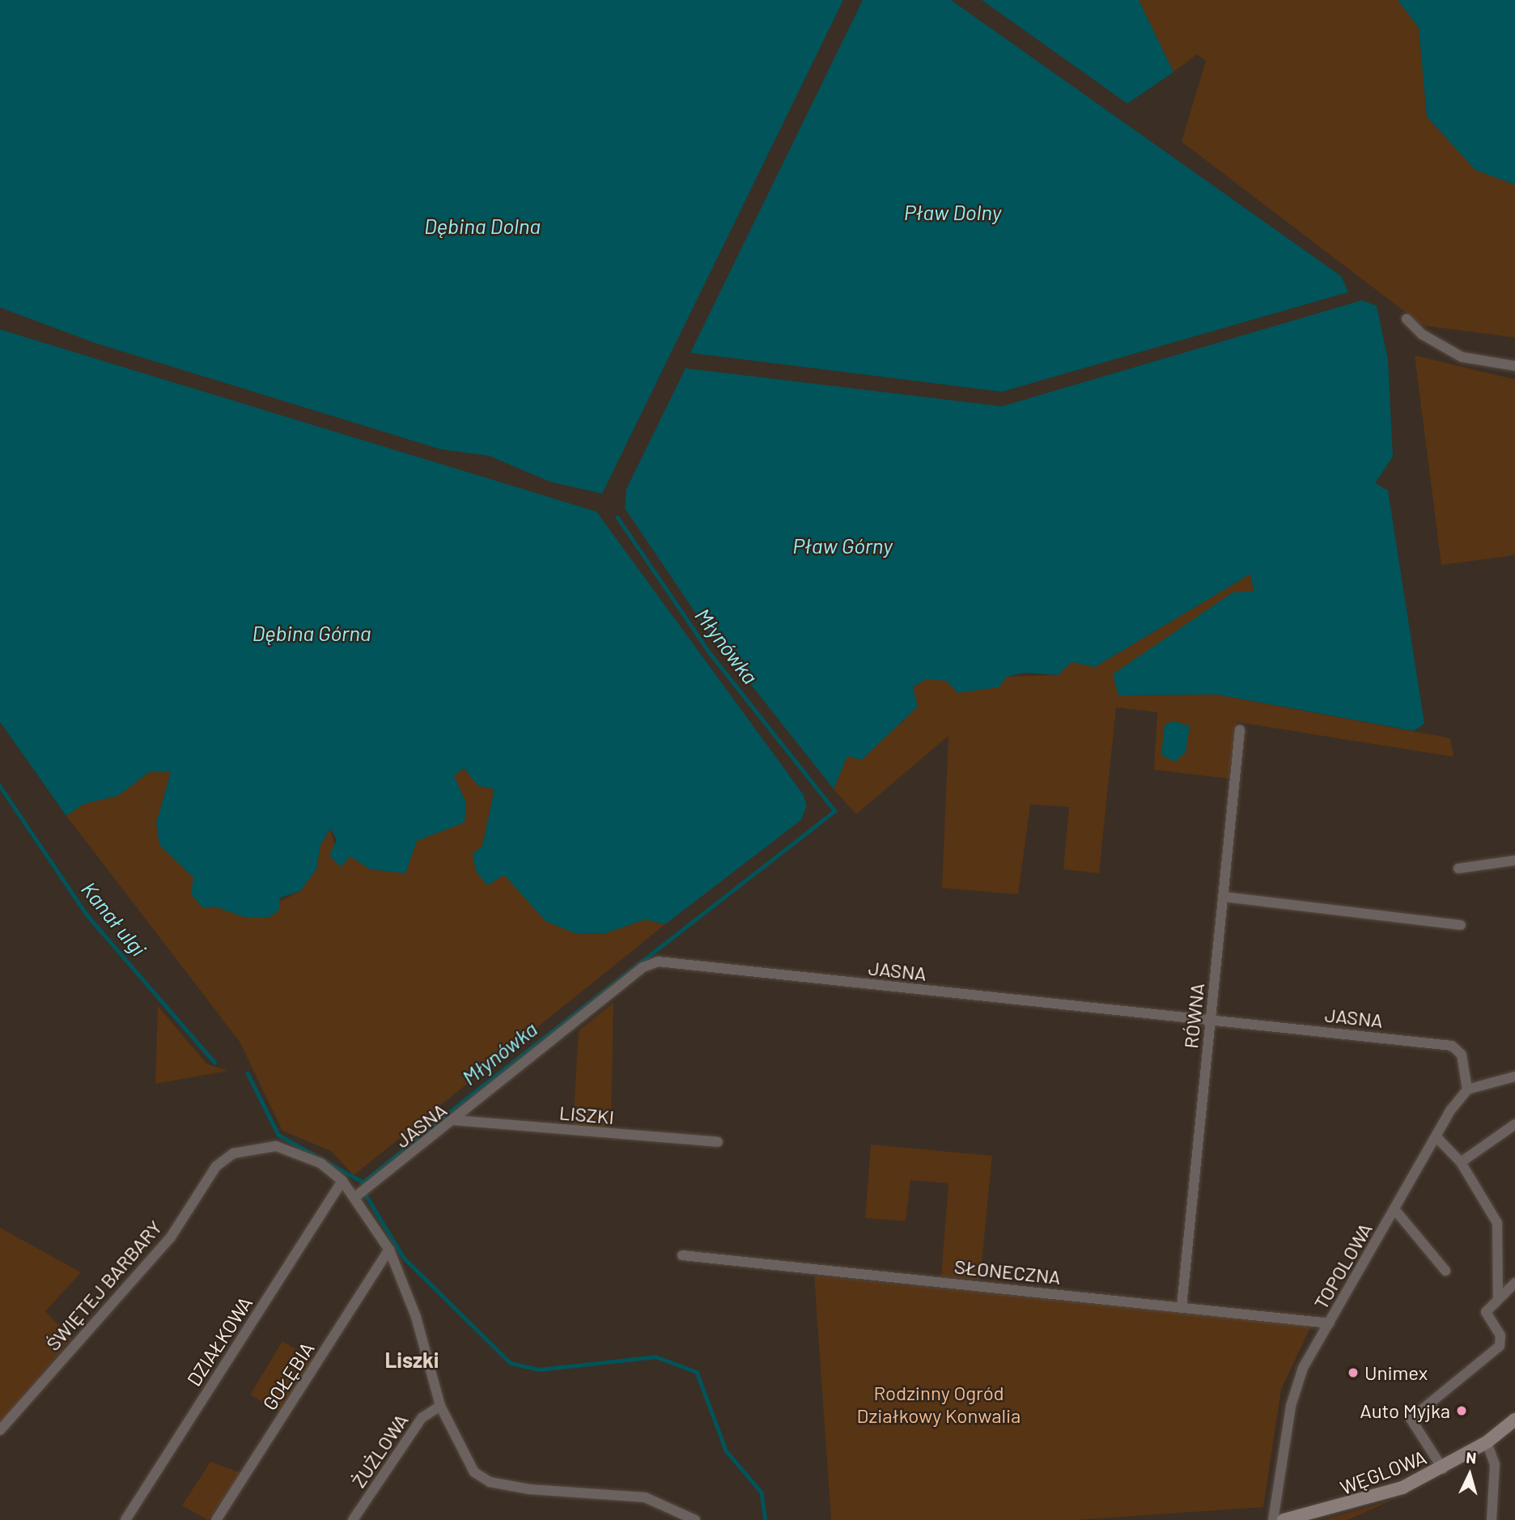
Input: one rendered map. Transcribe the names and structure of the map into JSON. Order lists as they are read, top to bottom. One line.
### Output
{"streets":{"street":["JASNA","RÓWNA","LISZKI","TOPOLOWA","SŁONECZNA","ŚWIĘTEJ BARBARY","DZIAŁKOWA","GOŁĘBIA","ŻUŻLOWA","WĘGLOWA"]},"crossings":[["JASNA","RÓWNA"],["JASNA","LISZKI"],["JASNA","TOPOLOWA"],["JASNA","ŚWIĘTEJ BARBARY"],["RÓWNA","SŁONECZNA"],["TOPOLOWA","SŁONECZNA"],["ŚWIĘTEJ BARBARY","DZIAŁKOWA"],["ŚWIĘTEJ BARBARY","GOŁĘBIA"],["ŚWIĘTEJ BARBARY","ŻUŻLOWA"]],"districts":["Liszki"],"water":["Pław Dolny","Dębina Dolna","Pław Górny","Dębina Górna","Młynówka","Kanał ulgi"],"parks":["Rodzinny Ogród Działkowy Konwalia"],"places":["Unimex","Auto Myjka"],"north":"top"}
